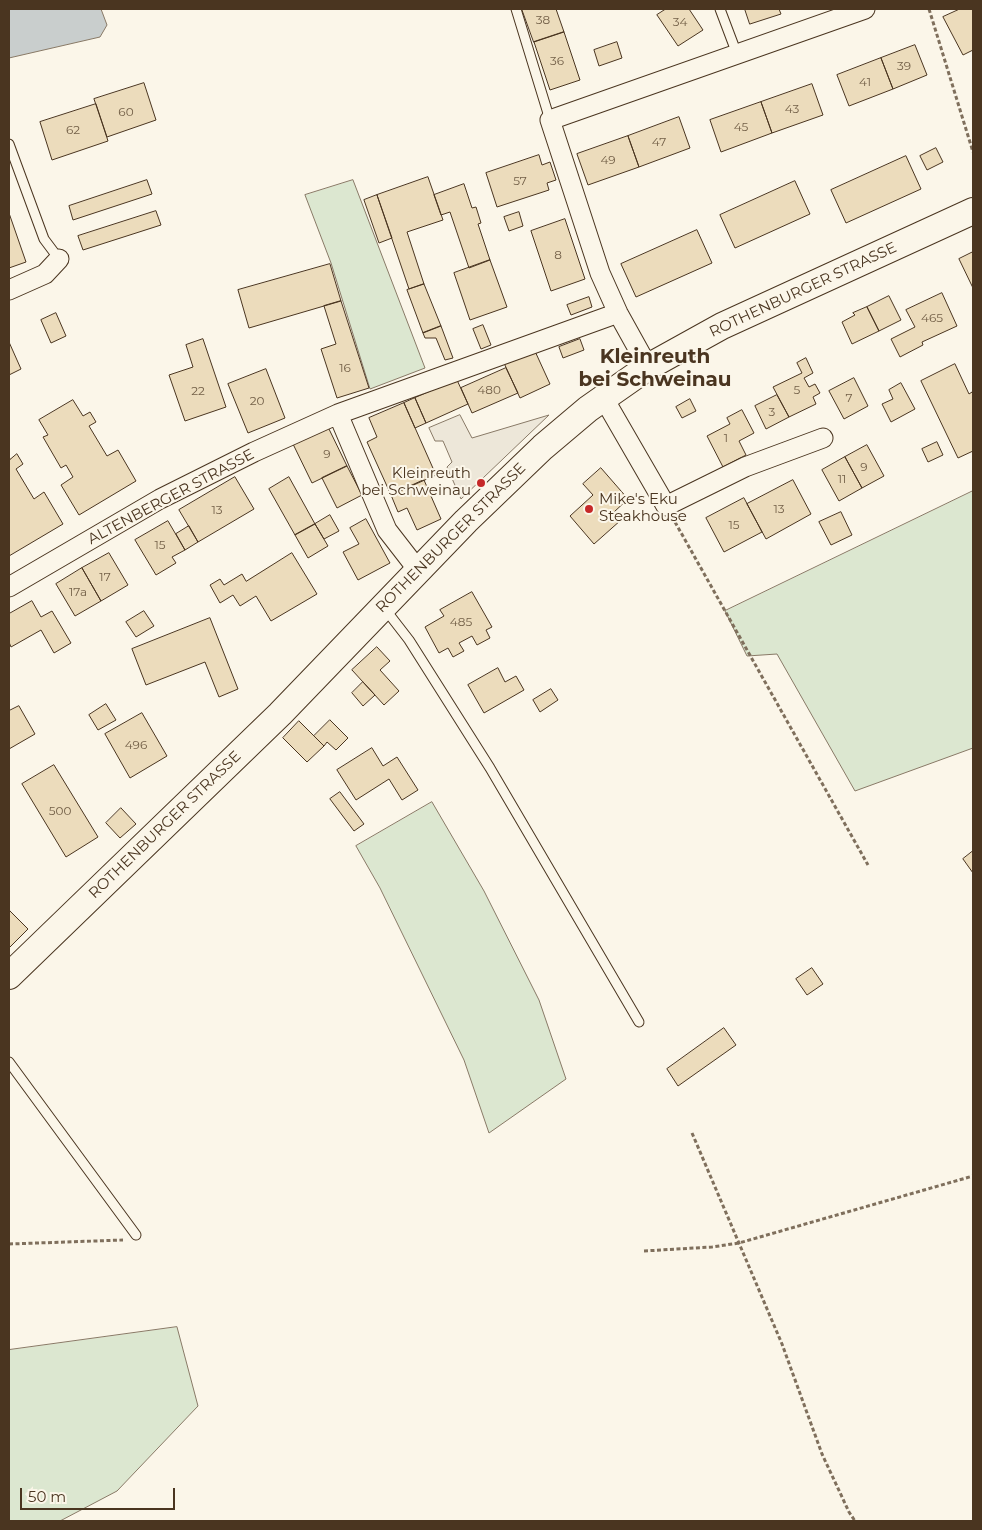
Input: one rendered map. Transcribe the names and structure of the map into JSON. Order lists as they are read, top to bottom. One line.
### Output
{"streets":{"main road":["ROTHENBURGER STRASSE"],"street":["ALTENBERGER STRASSE"]},"districts":["Kleinreuth bei Schweinau"],"places":["Kleinreuth bei Schweinau","Mike's Eku Steakhouse"],"house_numbers":["38","34","36","39","41","43","60","45","62","47","49","57","8","465","16","480","5","22","7","20","3","1","9","9","11","13","13","15","15","17","17a","485","496","500"],"scale_bar":"50 m"}
